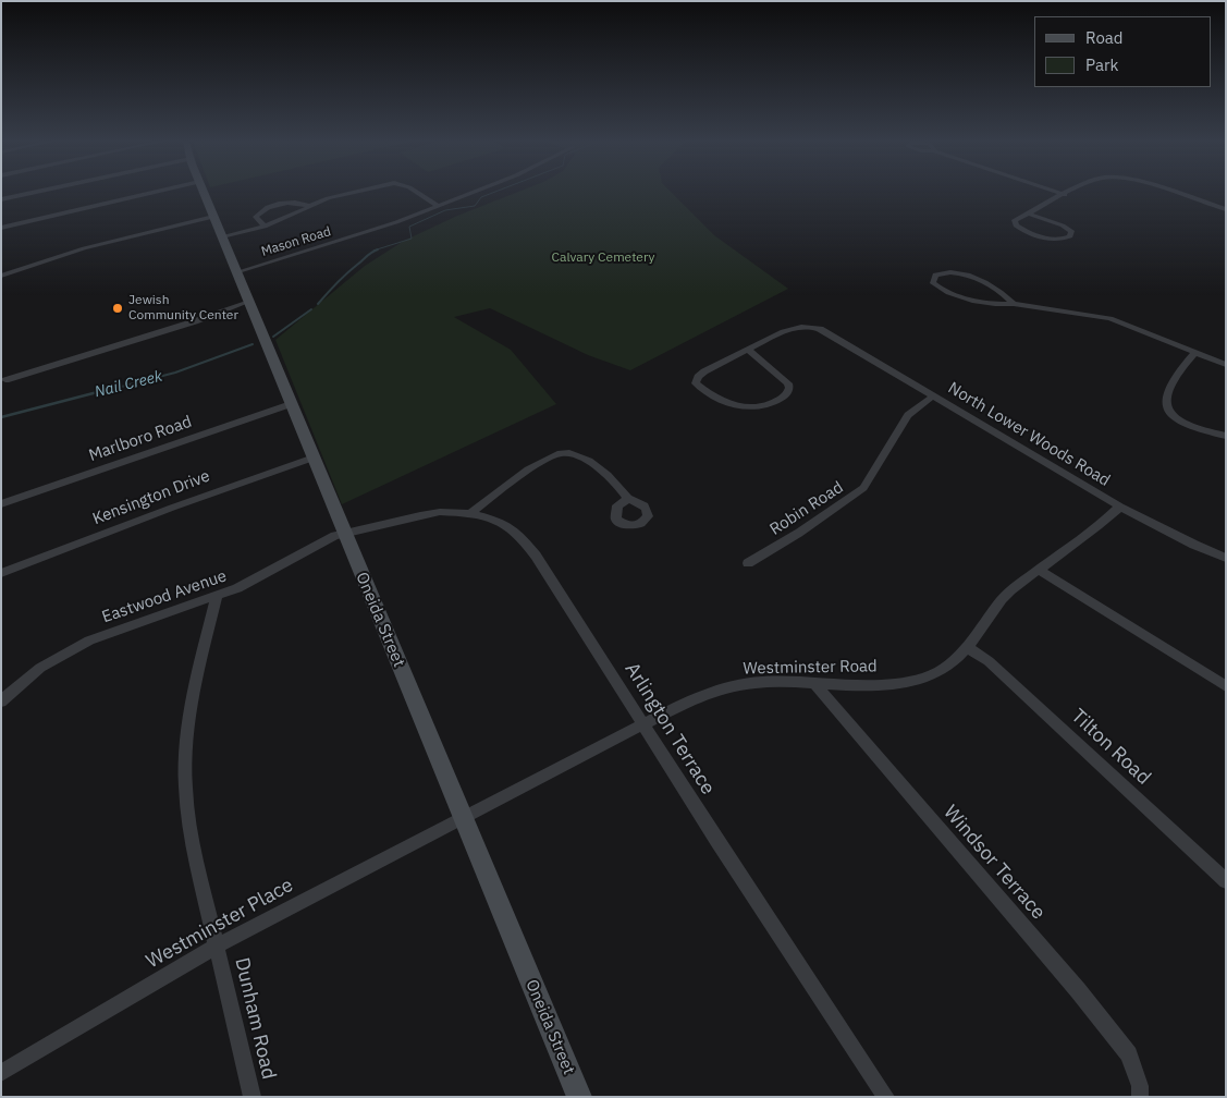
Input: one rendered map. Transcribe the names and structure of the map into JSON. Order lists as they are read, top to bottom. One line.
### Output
{"streets":{"street":["Mason Road","North Lower Woods Road","Marlboro Road","Kensington Drive","Robin Road","Eastwood Avenue","Oneida Street","Westminster Road","Arlington Terrace","Tilton Road","Windsor Terrace","Westminster Place","Dunham Road"]},"crossings":[["Mason Road","Oneida Street"],["North Lower Woods Road","Robin Road"],["North Lower Woods Road","Westminster Road"],["Marlboro Road","Oneida Street"],["Kensington Drive","Oneida Street"],["Eastwood Avenue","Oneida Street"],["Eastwood Avenue","Arlington Terrace"],["Eastwood Avenue","Dunham Road"],["Oneida Street","Westminster Road"],["Oneida Street","Arlington Terrace"],["Oneida Street","Westminster Place"],["Westminster Road","Arlington Terrace"],["Westminster Road","Tilton Road"],["Westminster Road","Windsor Terrace"],["Westminster Road","Westminster Place"],["Westminster Place","Dunham Road"]],"water":["Nail Creek"],"parks":["Calvary Cemetery"],"places":["Jewish Community Center"],"legend":["Road","Park"]}
